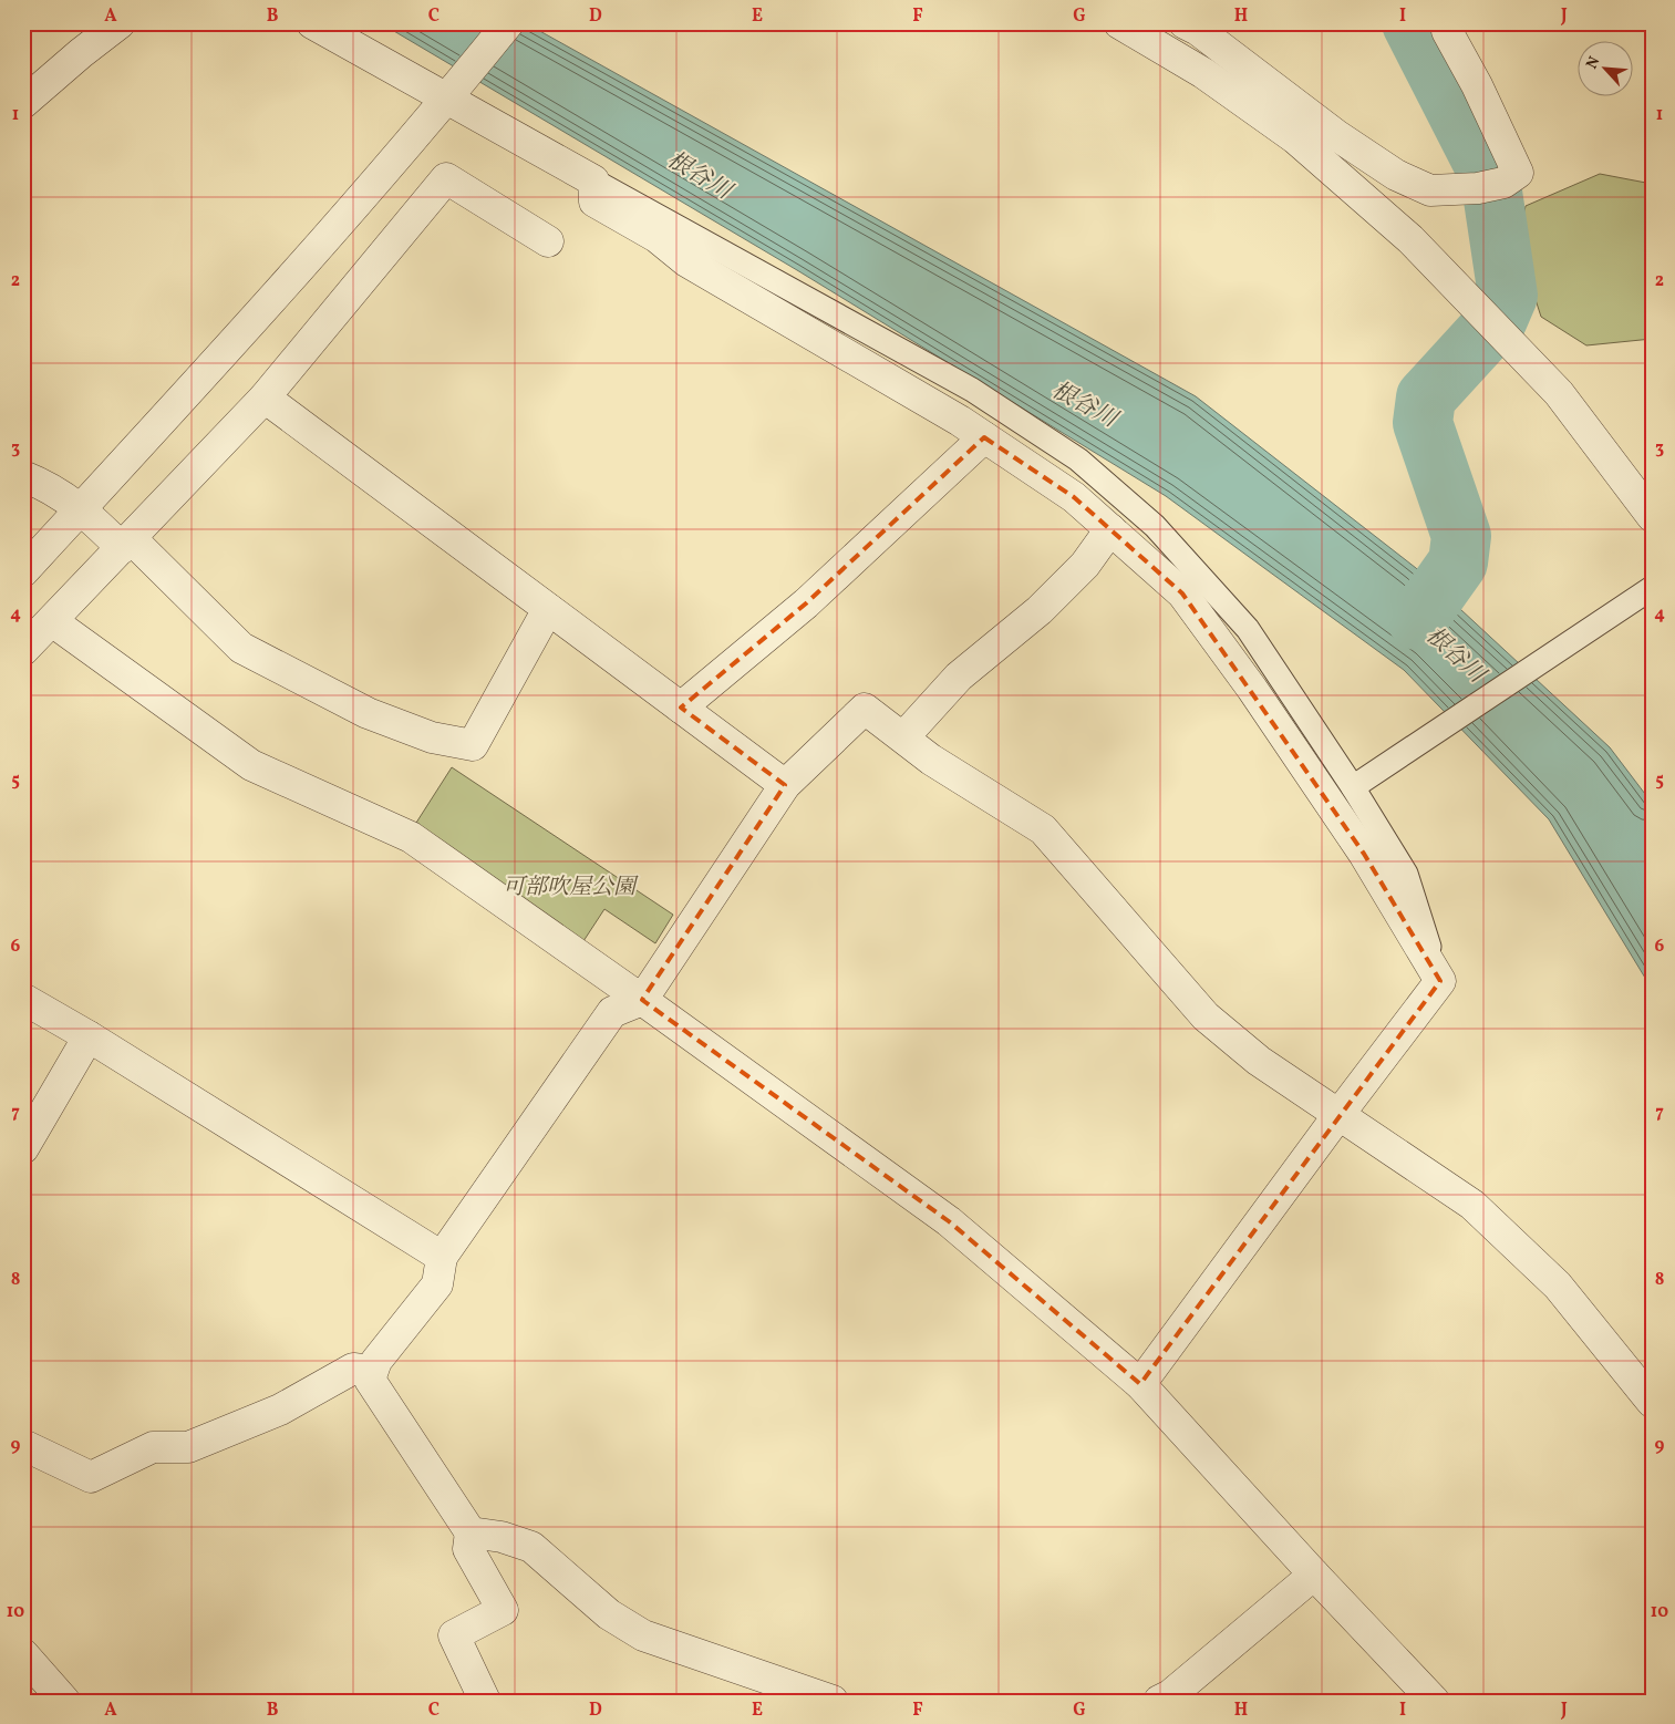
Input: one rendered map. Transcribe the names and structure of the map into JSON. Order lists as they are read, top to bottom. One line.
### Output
{"water":["根谷川"],"parks":["可部吹屋公園"],"north":"top left","grid":{"columns":["A","B","C","D","E","F","G","H","I","J"],"rows":["1","2","3","4","5","6","7","8","9","10"]}}
